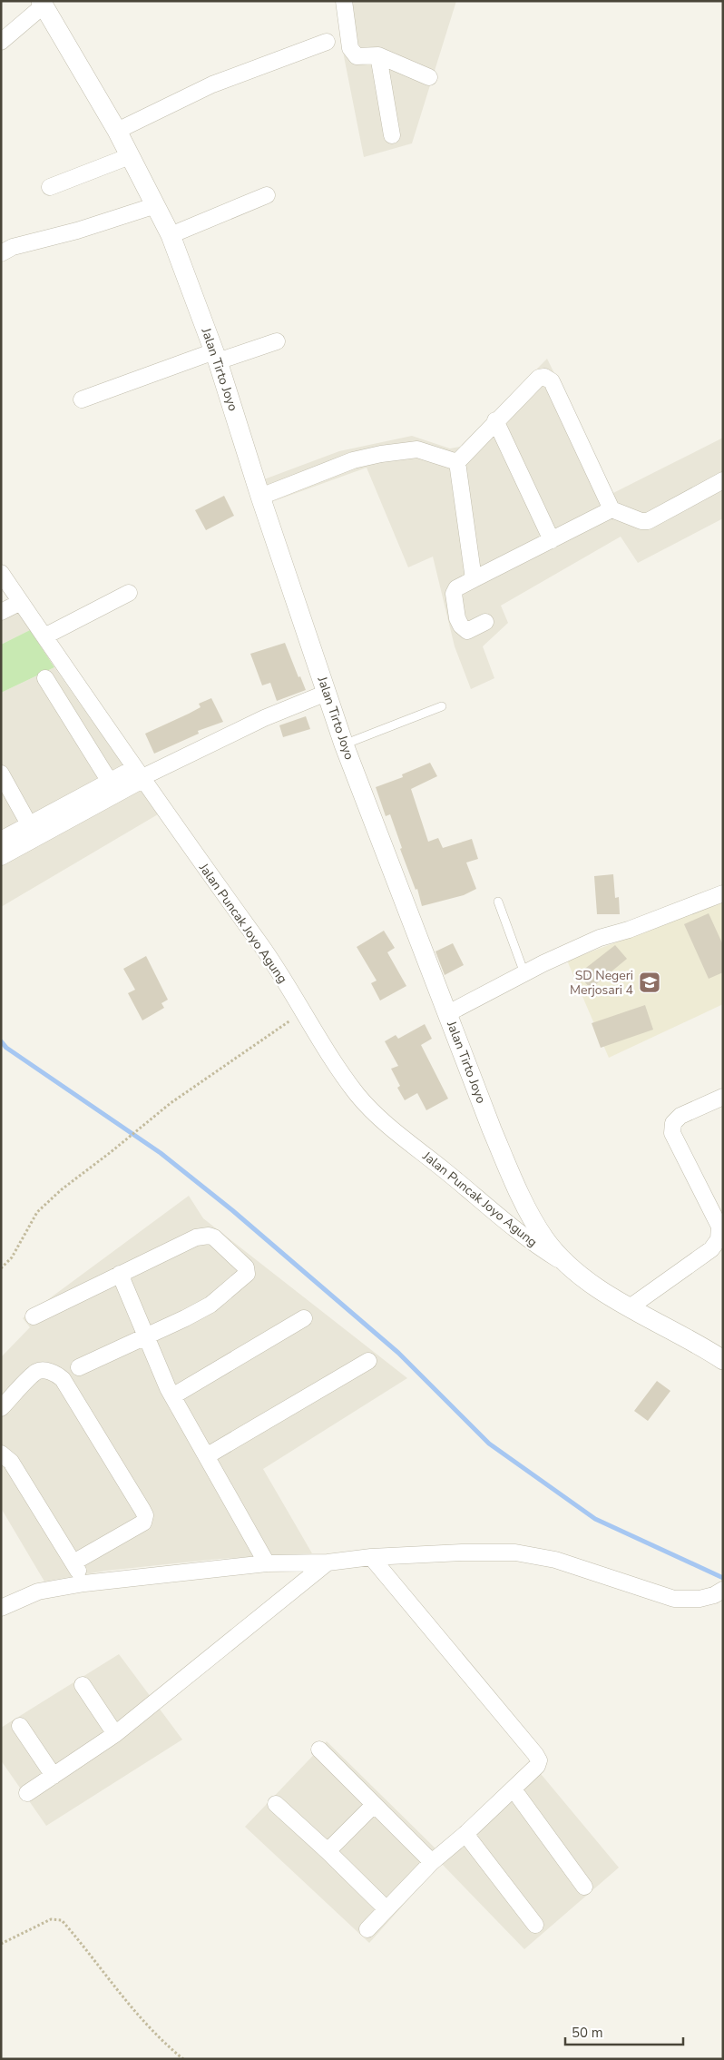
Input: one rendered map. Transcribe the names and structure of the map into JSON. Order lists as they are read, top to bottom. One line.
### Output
{"streets":{"street":["Jalan Tirto Joyo","Jalan Puncak Joyo Agung"]},"crossings":[["Jalan Tirto Joyo","Jalan Puncak Joyo Agung"]],"places":{"school or university":["SD Negeri Merjosari 4"]},"scale_bar":"50 m"}
